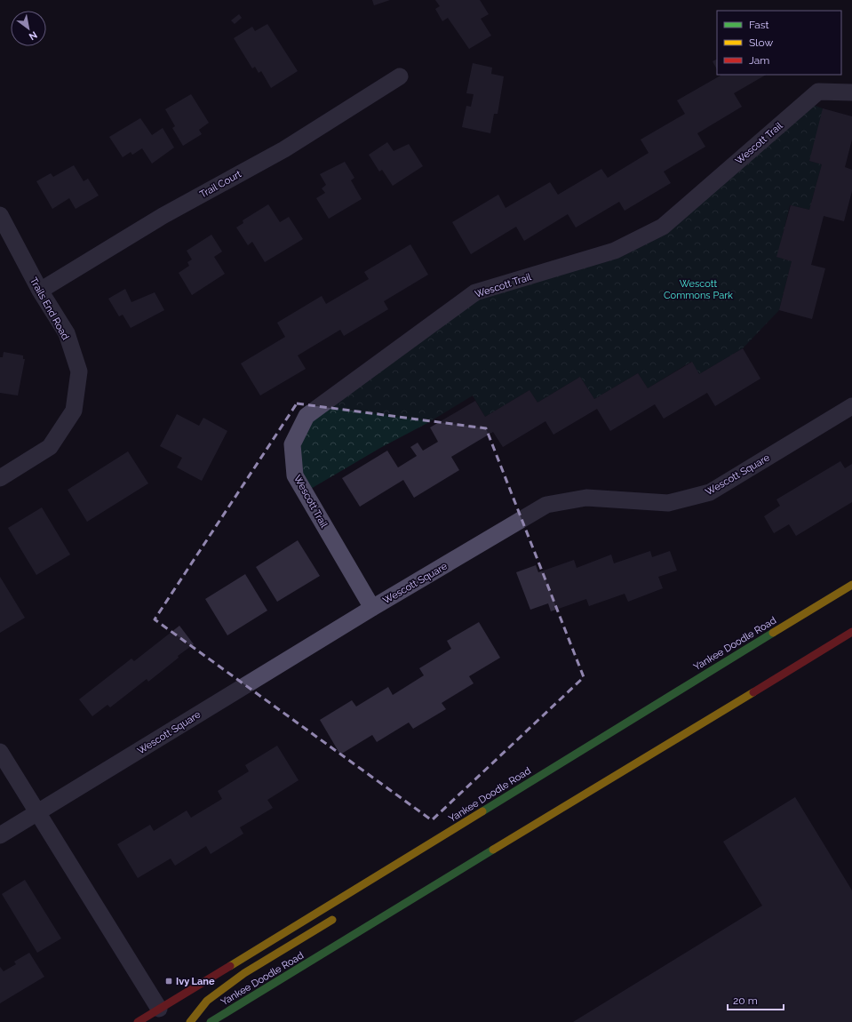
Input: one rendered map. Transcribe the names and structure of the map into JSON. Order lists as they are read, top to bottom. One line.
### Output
{"streets":{"main road":["Yankee Doodle Road"],"street":["Wescott Trail","Trail Court","Trails End Road","Wescott Square"]},"crossings":[["Wescott Trail","Wescott Square"],["Trail Court","Trails End Road"]],"parks":["Wescott Commons Park"],"places":{"transit":["Ivy Lane"]},"legend":["Fast","Slow","Jam"],"scale_bar":"20 m","north":"bottom right"}
